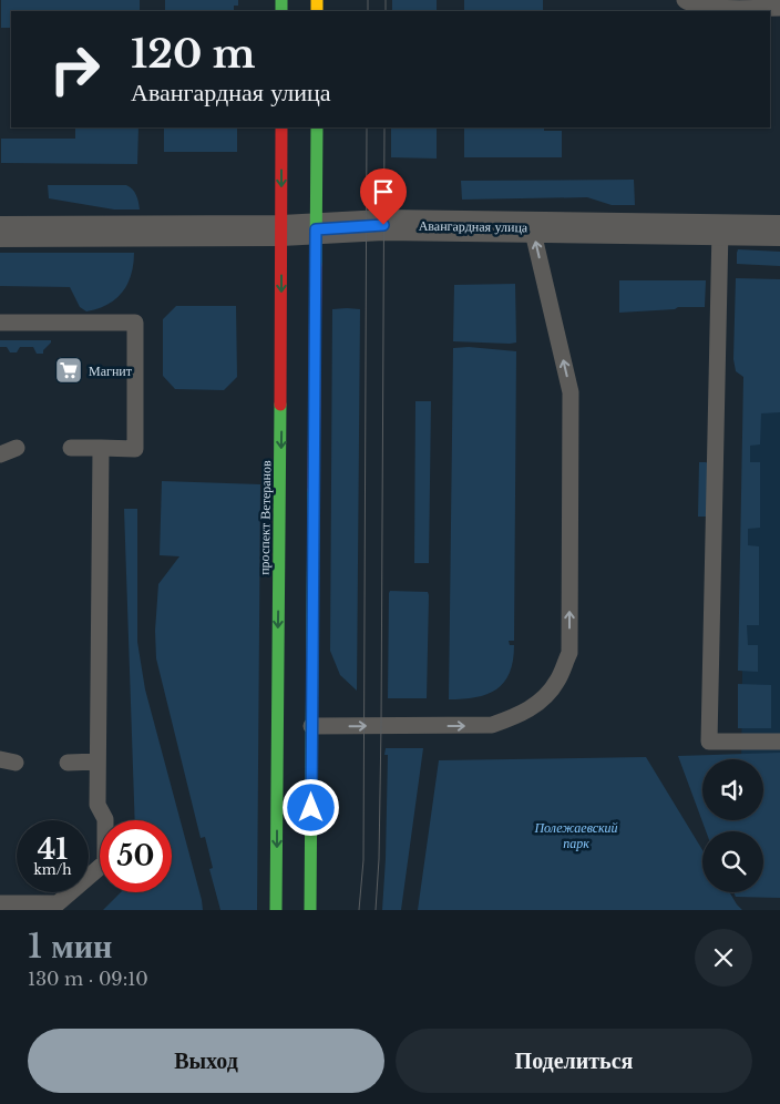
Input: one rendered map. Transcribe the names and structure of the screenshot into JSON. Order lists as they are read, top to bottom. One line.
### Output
{"streets":{"main road":["проспект Ветеранов"],"street":["Авангардная улица"]},"crossings":[["Авангардная улица","проспект Ветеранов"]],"parks":["Полежаевский парк"],"places":{"supermarket":["Магнит"]},"page":{"turn":["120 m","Авангардная улица"],"speed":"41 km/h","limit":"50","heading":["1 мин","130 m · 09:10"],"buttons":["Выход","Поделиться"]}}
